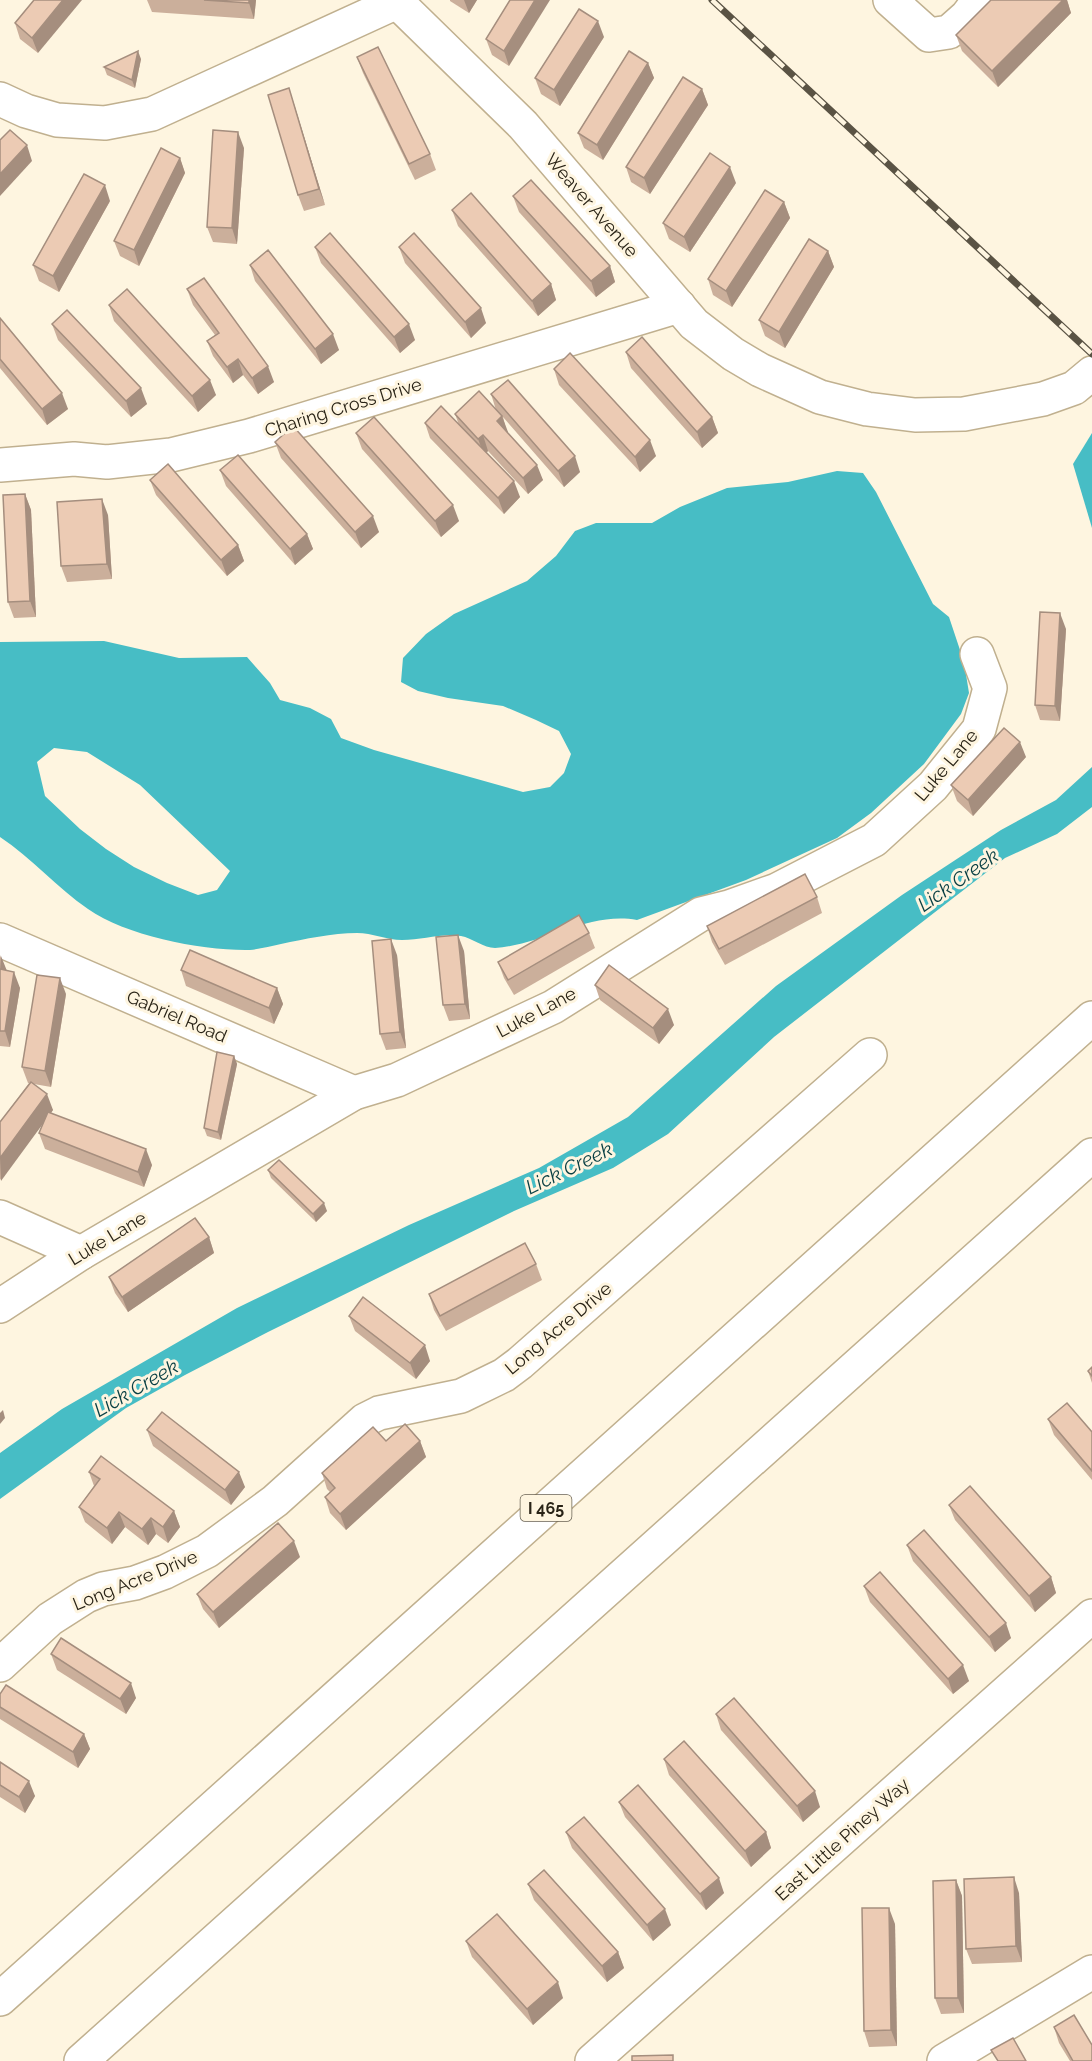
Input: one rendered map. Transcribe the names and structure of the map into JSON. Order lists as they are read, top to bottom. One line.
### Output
{"streets":{"main road":["Weaver Avenue","Charing Cross Drive","Luke Lane","Gabriel Road","Long Acre Drive","I 465","East Little Piney Way"]},"crossings":[["Weaver Avenue","Charing Cross Drive"],["Luke Lane","Gabriel Road"]],"water":["Lick Creek"]}
